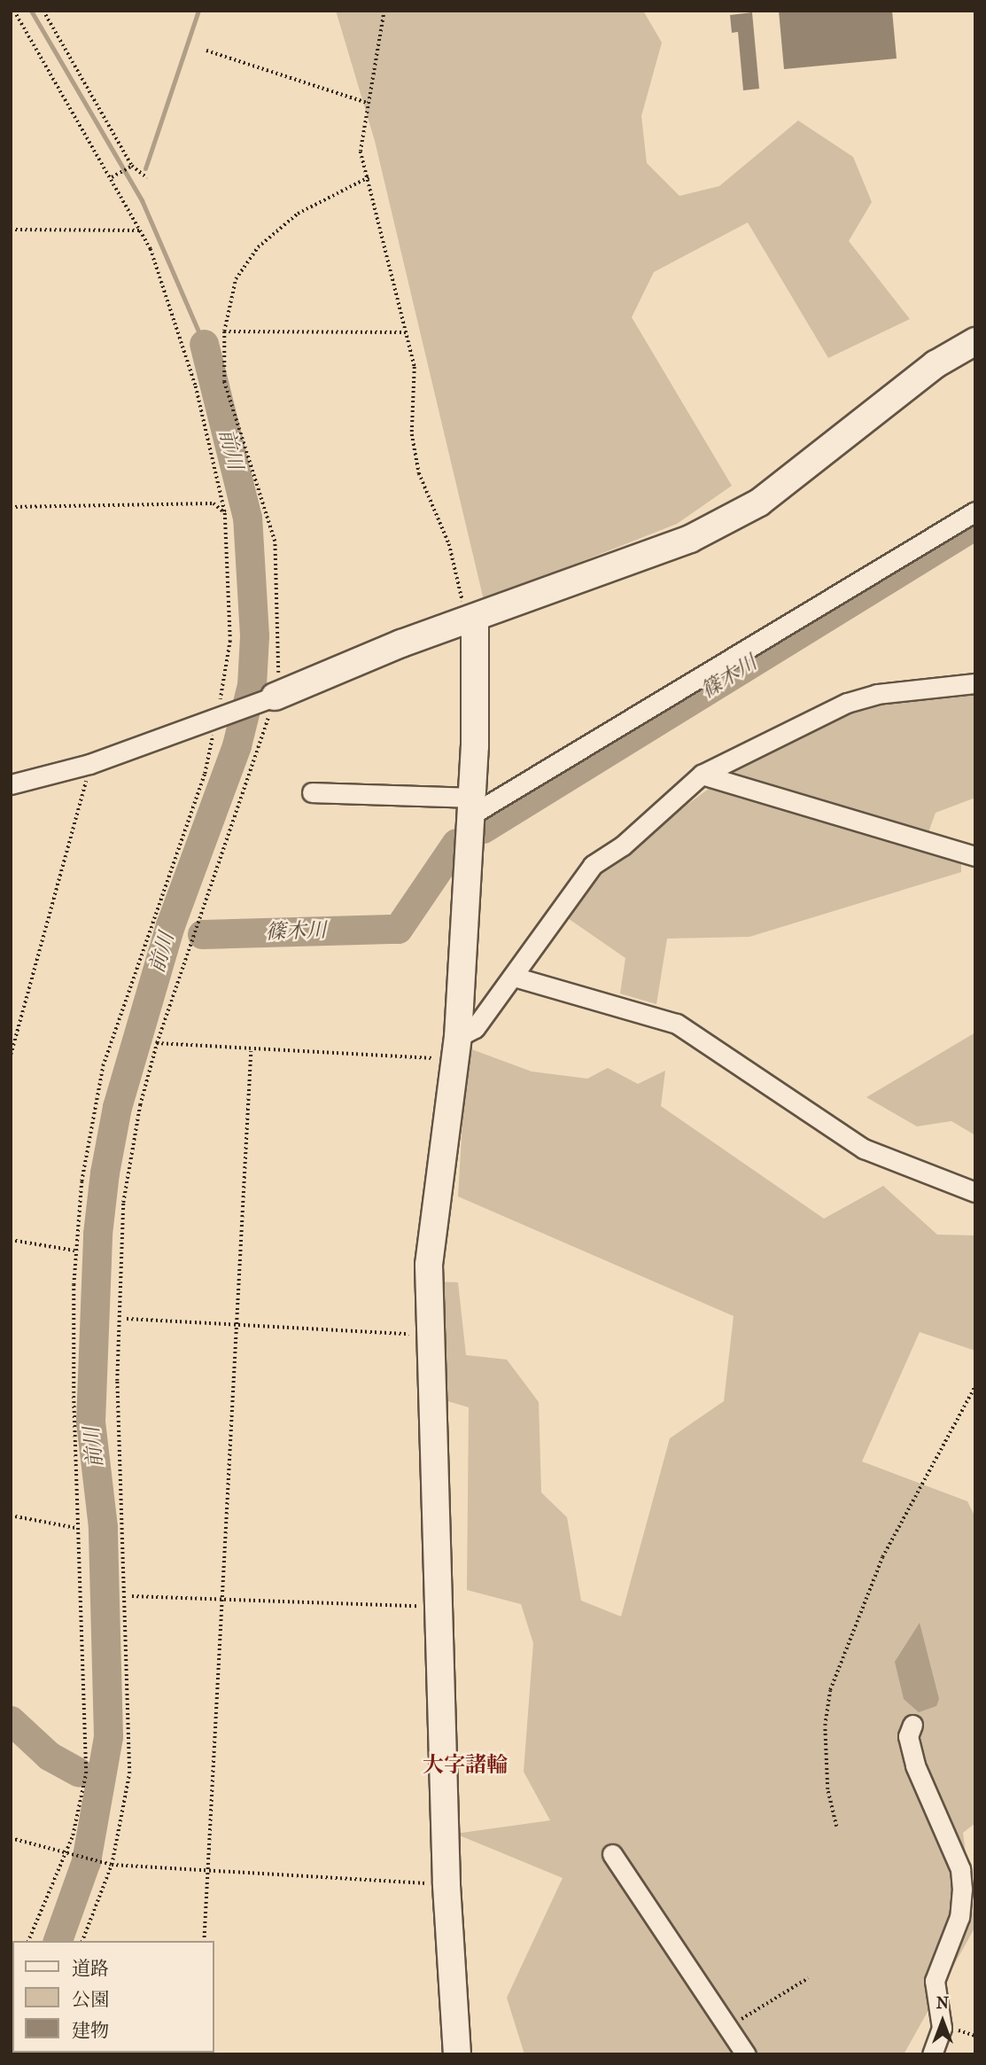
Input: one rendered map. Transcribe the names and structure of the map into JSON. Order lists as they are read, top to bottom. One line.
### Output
{"districts":["大字諸輪"],"water":["前川","篠木川"],"legend":["道路","公園","建物"],"north":"top"}
